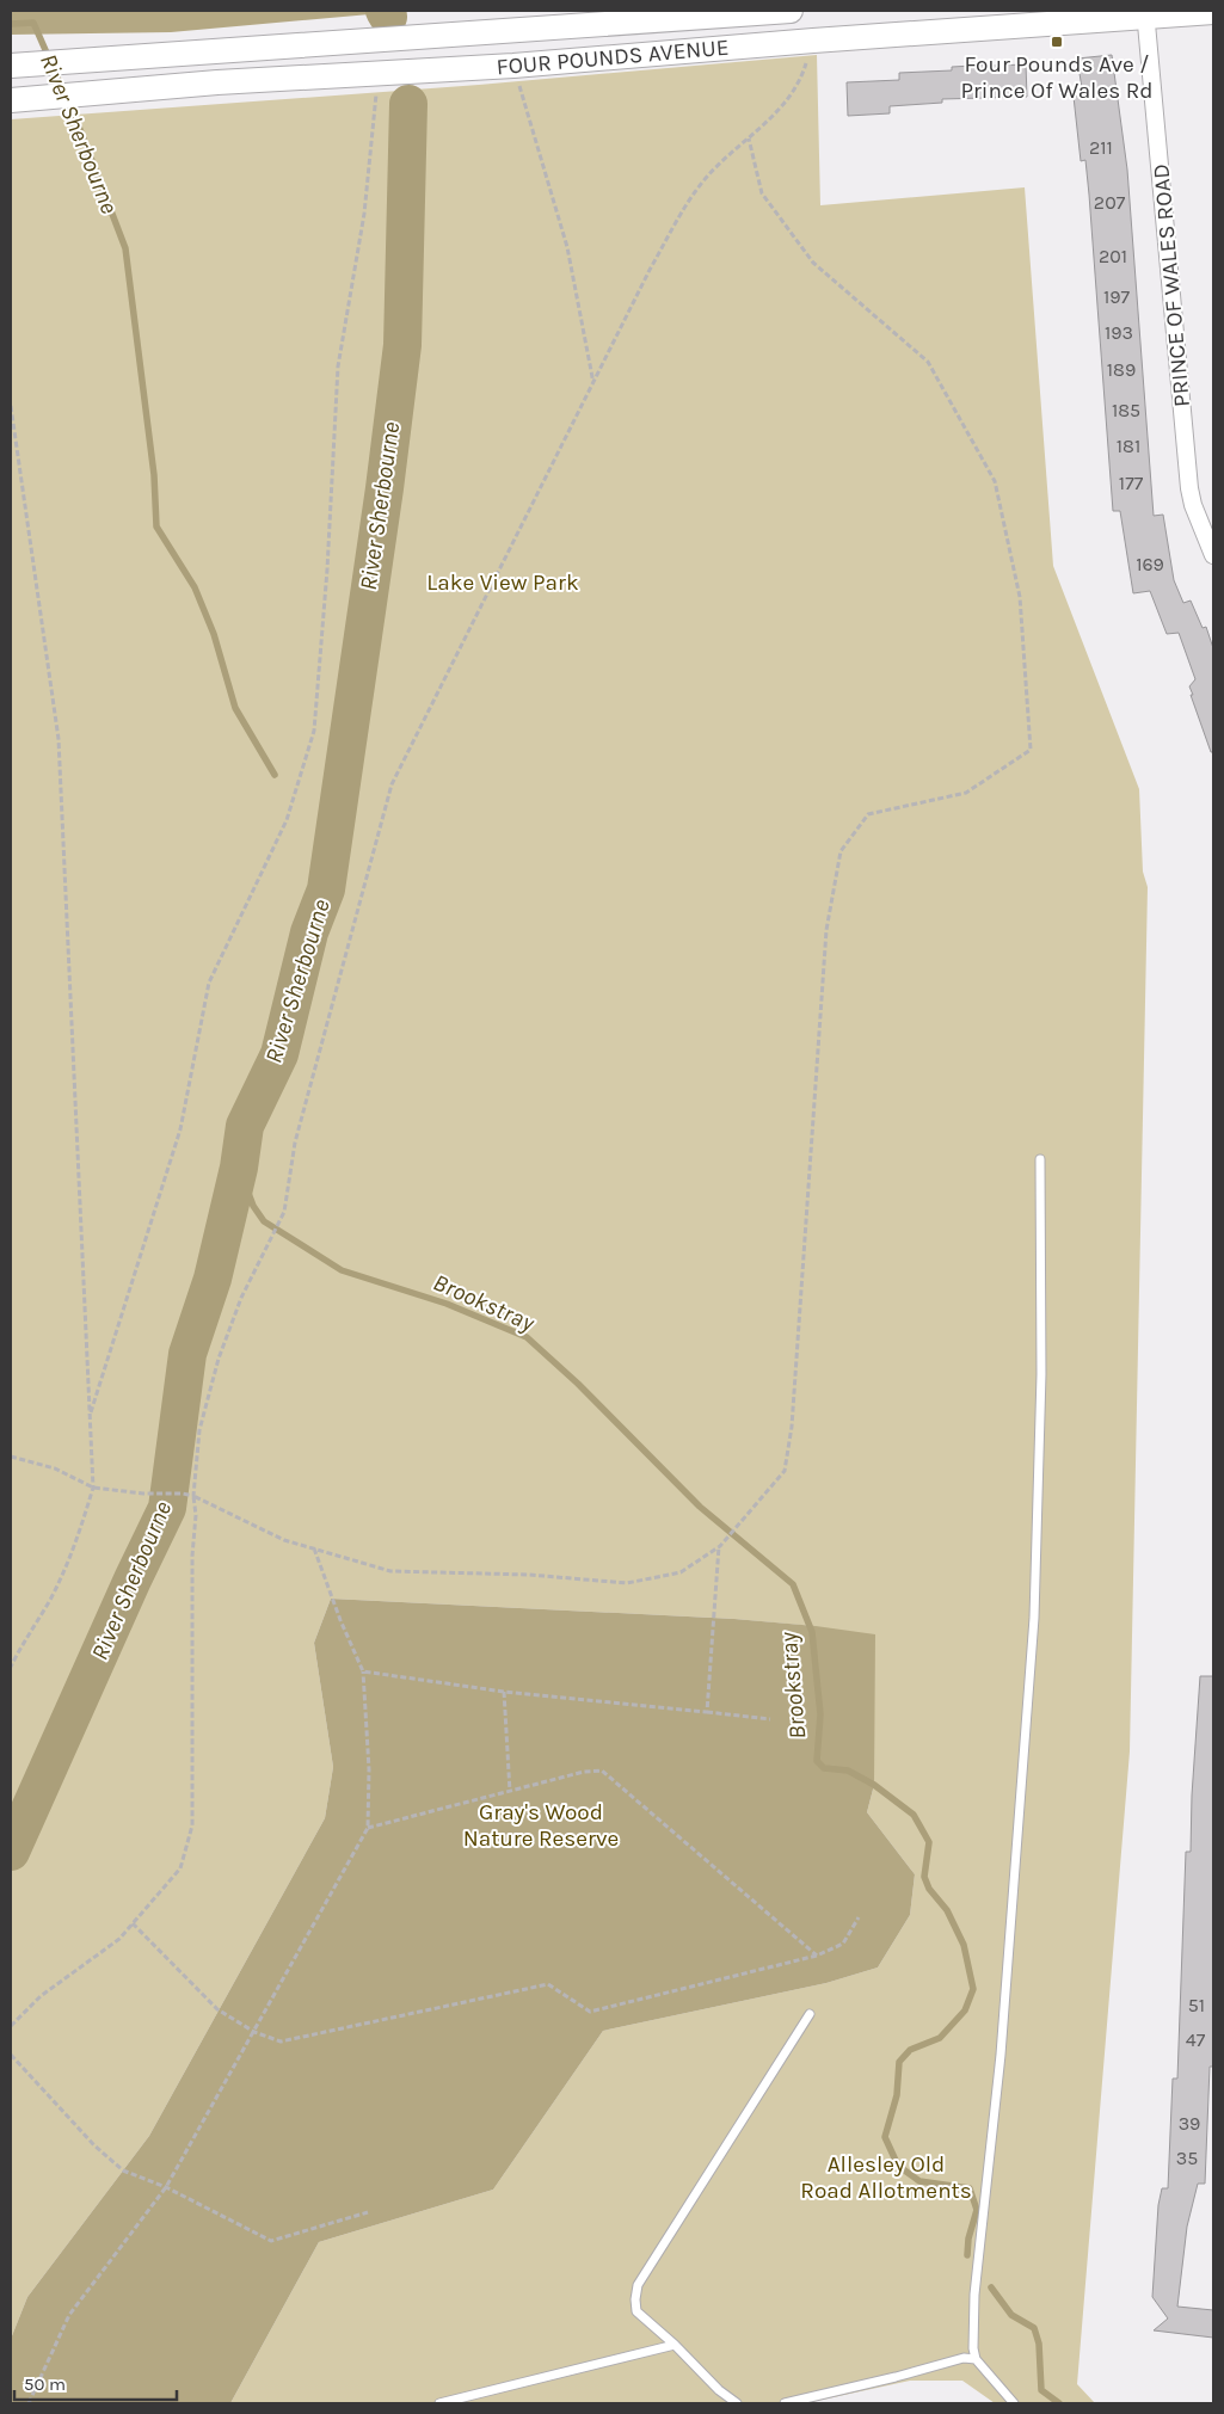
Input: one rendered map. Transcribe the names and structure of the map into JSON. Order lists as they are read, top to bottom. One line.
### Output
{"streets":{"main road":["FOUR POUNDS AVENUE"],"street":["PRINCE OF WALES ROAD"]},"crossings":[["FOUR POUNDS AVENUE","PRINCE OF WALES ROAD"]],"water":["River Sherbourne","Brookstray"],"parks":["Lake View Park","Gray's Wood Nature Reserve","Allesley Old Road Allotments"],"places":{"transit":["Four Pounds Ave / Prince Of Wales Rd"]},"house_numbers":["211","207","201","197","193","189","185","181","177","169","51","47","39","35"],"scale_bar":"50 m"}
